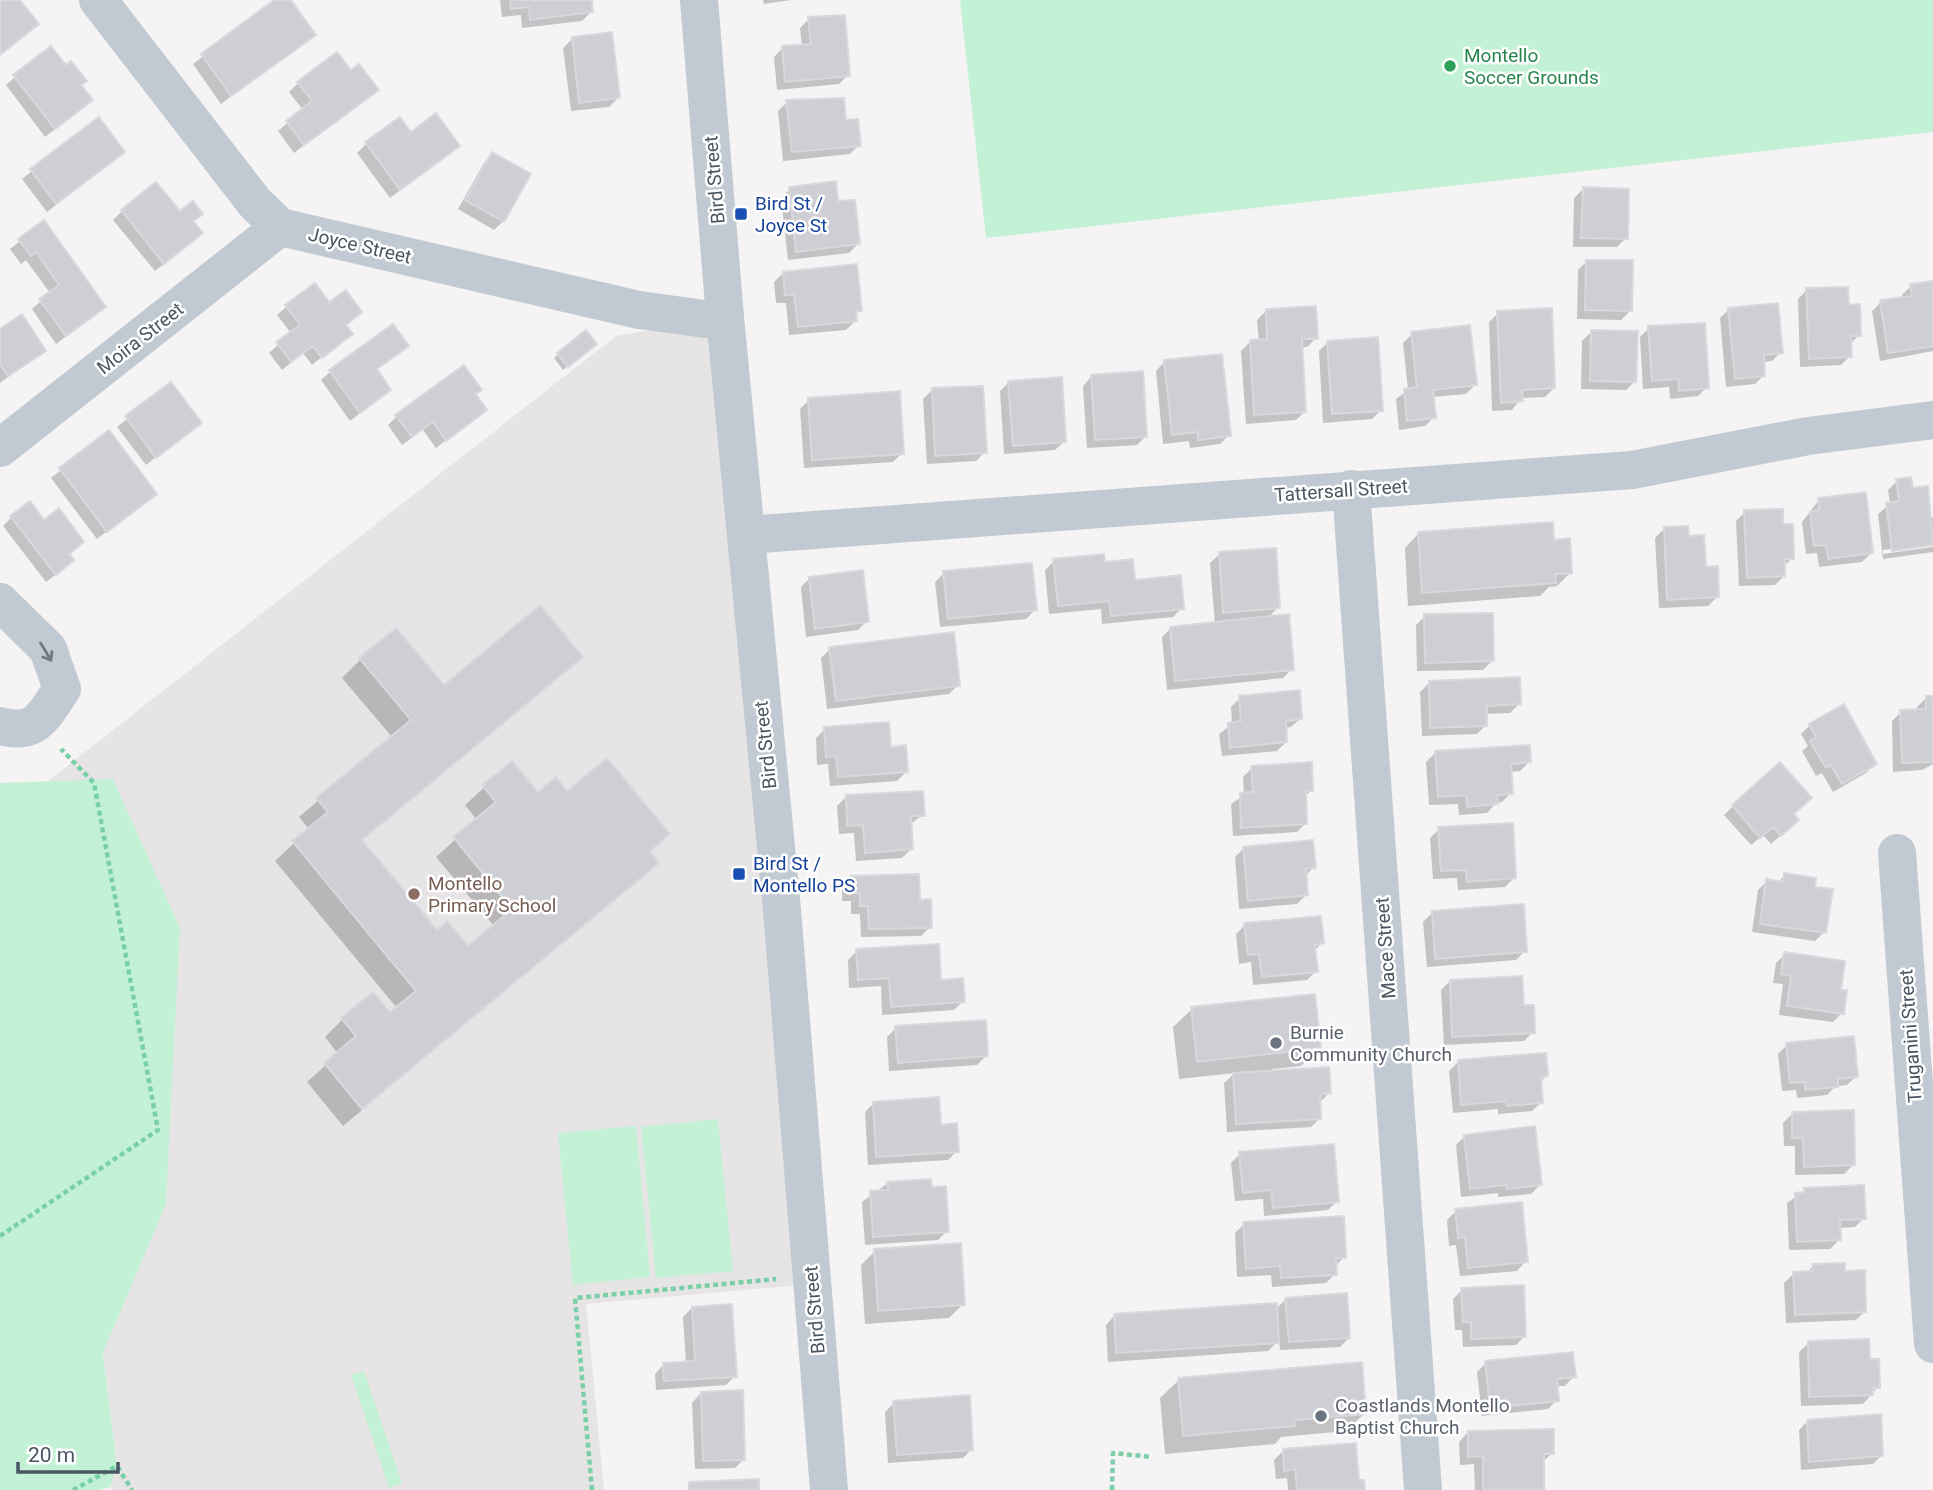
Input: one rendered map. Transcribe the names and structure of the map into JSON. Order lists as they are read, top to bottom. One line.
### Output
{"streets":{"street":["Bird Street","Joyce Street","Moira Street","Tattersall Street","Mace Street","Truganini Street"]},"crossings":[["Bird Street","Joyce Street"],["Bird Street","Tattersall Street"],["Joyce Street","Moira Street"],["Tattersall Street","Mace Street"]],"places":{"other":["Montello Soccer Grounds","Montello Primary School","Burnie Community Church","Coastlands Montello Baptist Church"],"transit":["Bird St / Joyce St","Bird St / Montello PS"]},"scale_bar":"20 m"}
